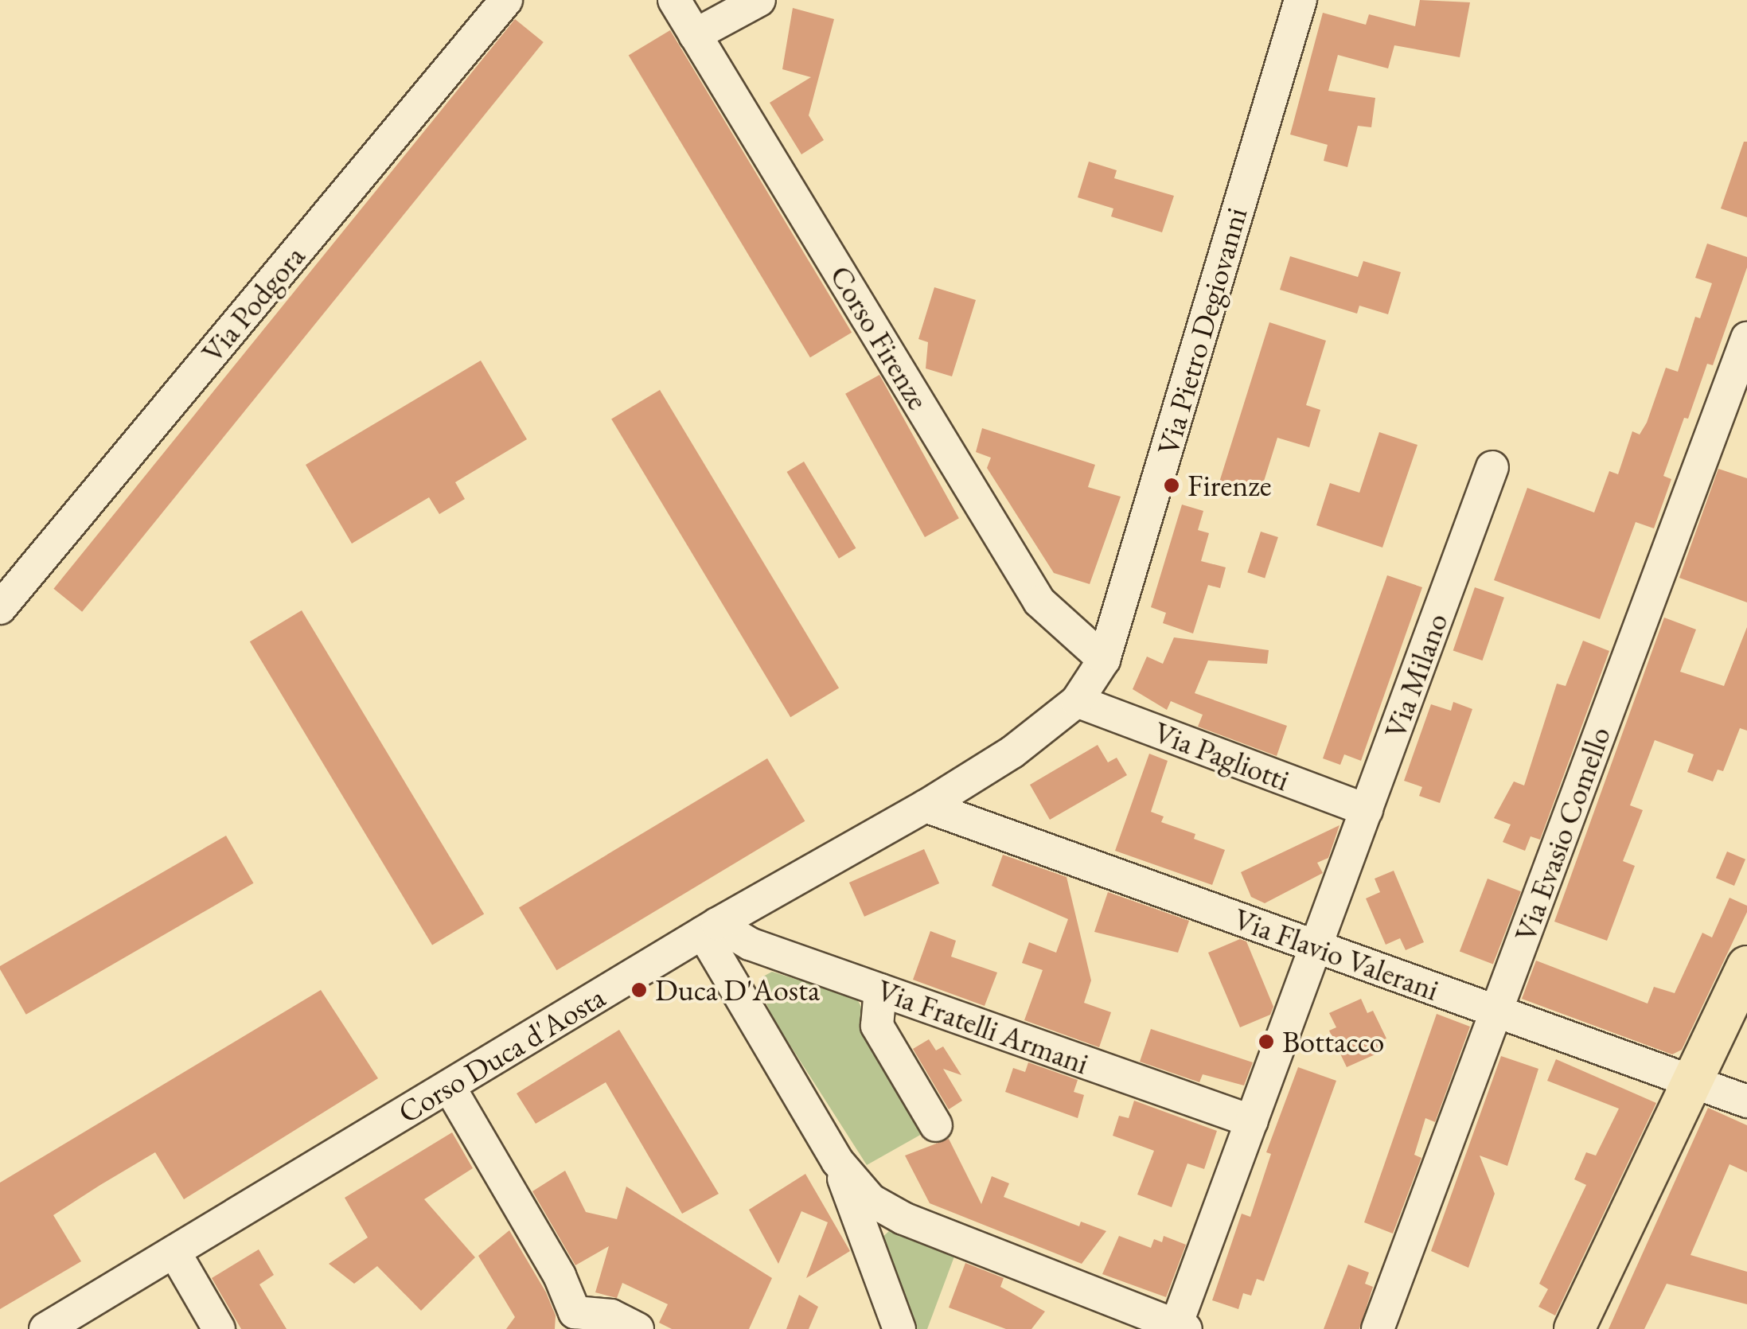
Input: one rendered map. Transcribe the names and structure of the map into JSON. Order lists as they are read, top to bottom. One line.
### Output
{"streets":{"street":["Via Podgora","Via Pietro Degiovanni","Corso Firenze","Via Milano","Via Pagliotti","Via Evasio Comello","Via Flavio Valerani","Via Fratelli Armani","Corso Duca d'Aosta"]},"crossings":[["Via Pietro Degiovanni","Corso Firenze"],["Via Pietro Degiovanni","Via Pagliotti"],["Via Pietro Degiovanni","Corso Duca d'Aosta"],["Via Milano","Via Pagliotti"],["Via Milano","Via Flavio Valerani"],["Via Milano","Via Fratelli Armani"],["Via Pagliotti","Corso Duca d'Aosta"],["Via Evasio Comello","Via Flavio Valerani"],["Via Flavio Valerani","Corso Duca d'Aosta"],["Via Fratelli Armani","Corso Duca d'Aosta"]],"places":["Firenze","Duca D'Aosta","Bottacco"]}
